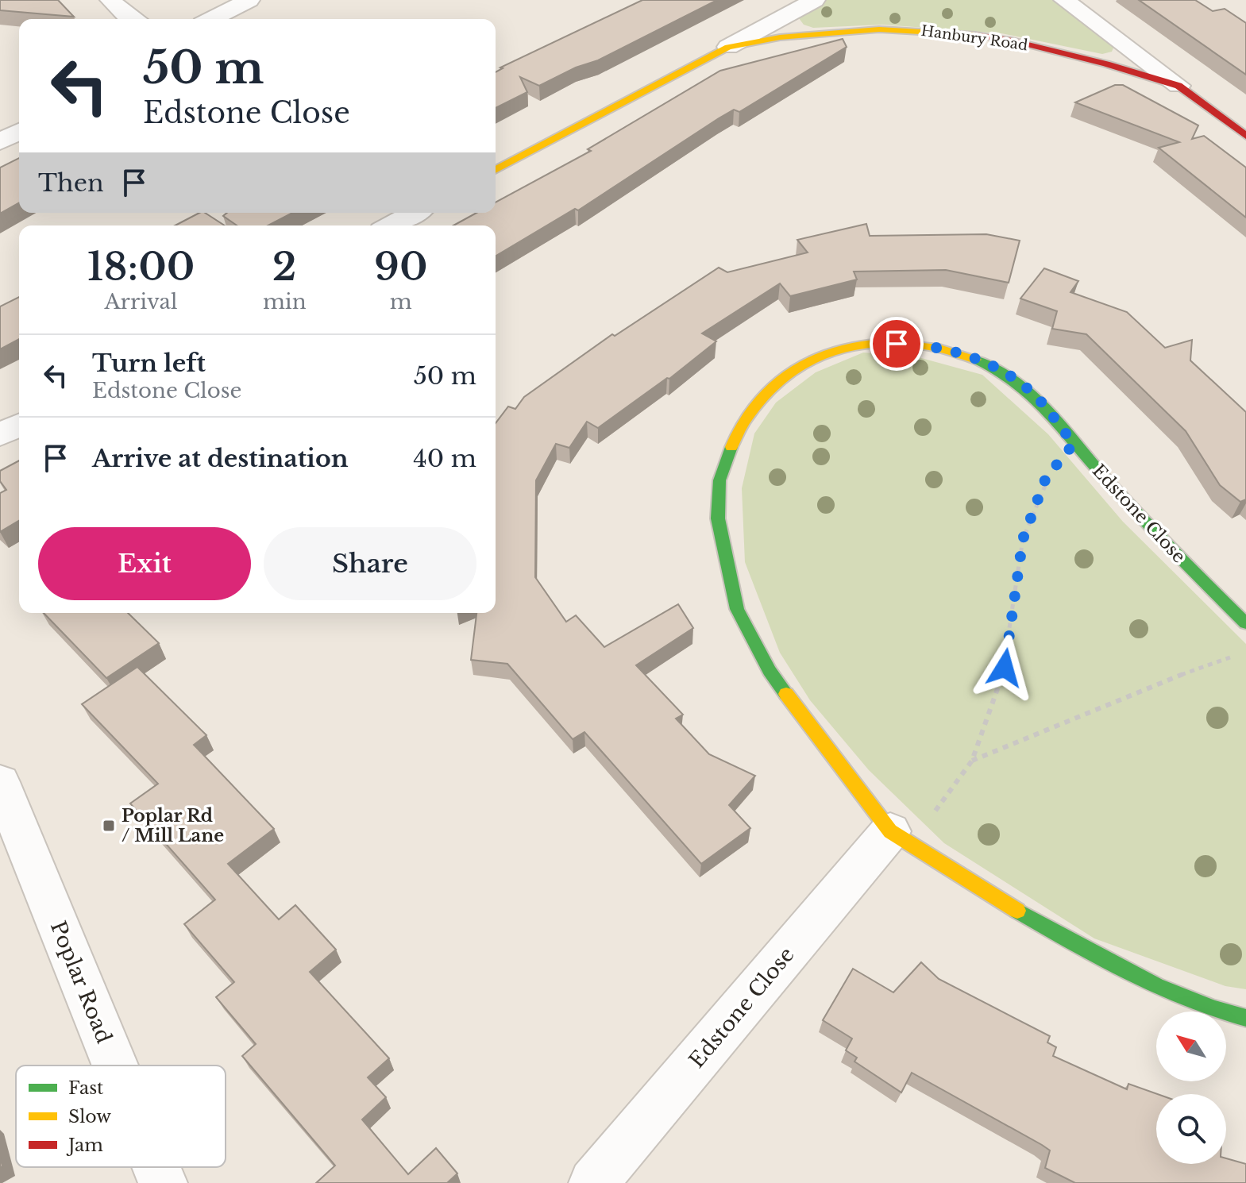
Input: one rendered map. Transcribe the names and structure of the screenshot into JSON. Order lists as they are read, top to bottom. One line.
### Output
{"streets":{"street":["Hanbury Road","Edstone Close","Poplar Road"]},"places":{"transit":["Poplar Rd / Mill Lane"]},"legend":["Fast","Slow","Jam"],"north":"top left","page":{"turn":["50 m","Edstone Close"],"then":"Then","eta":["18:00","Arrival","2","min","90","m"],"list":[{"name":"Turn left","note":"Edstone Close","value":"50 m"},{"name":"Arrive at destination","value":"40 m"}],"buttons":["Exit","Share"]}}
